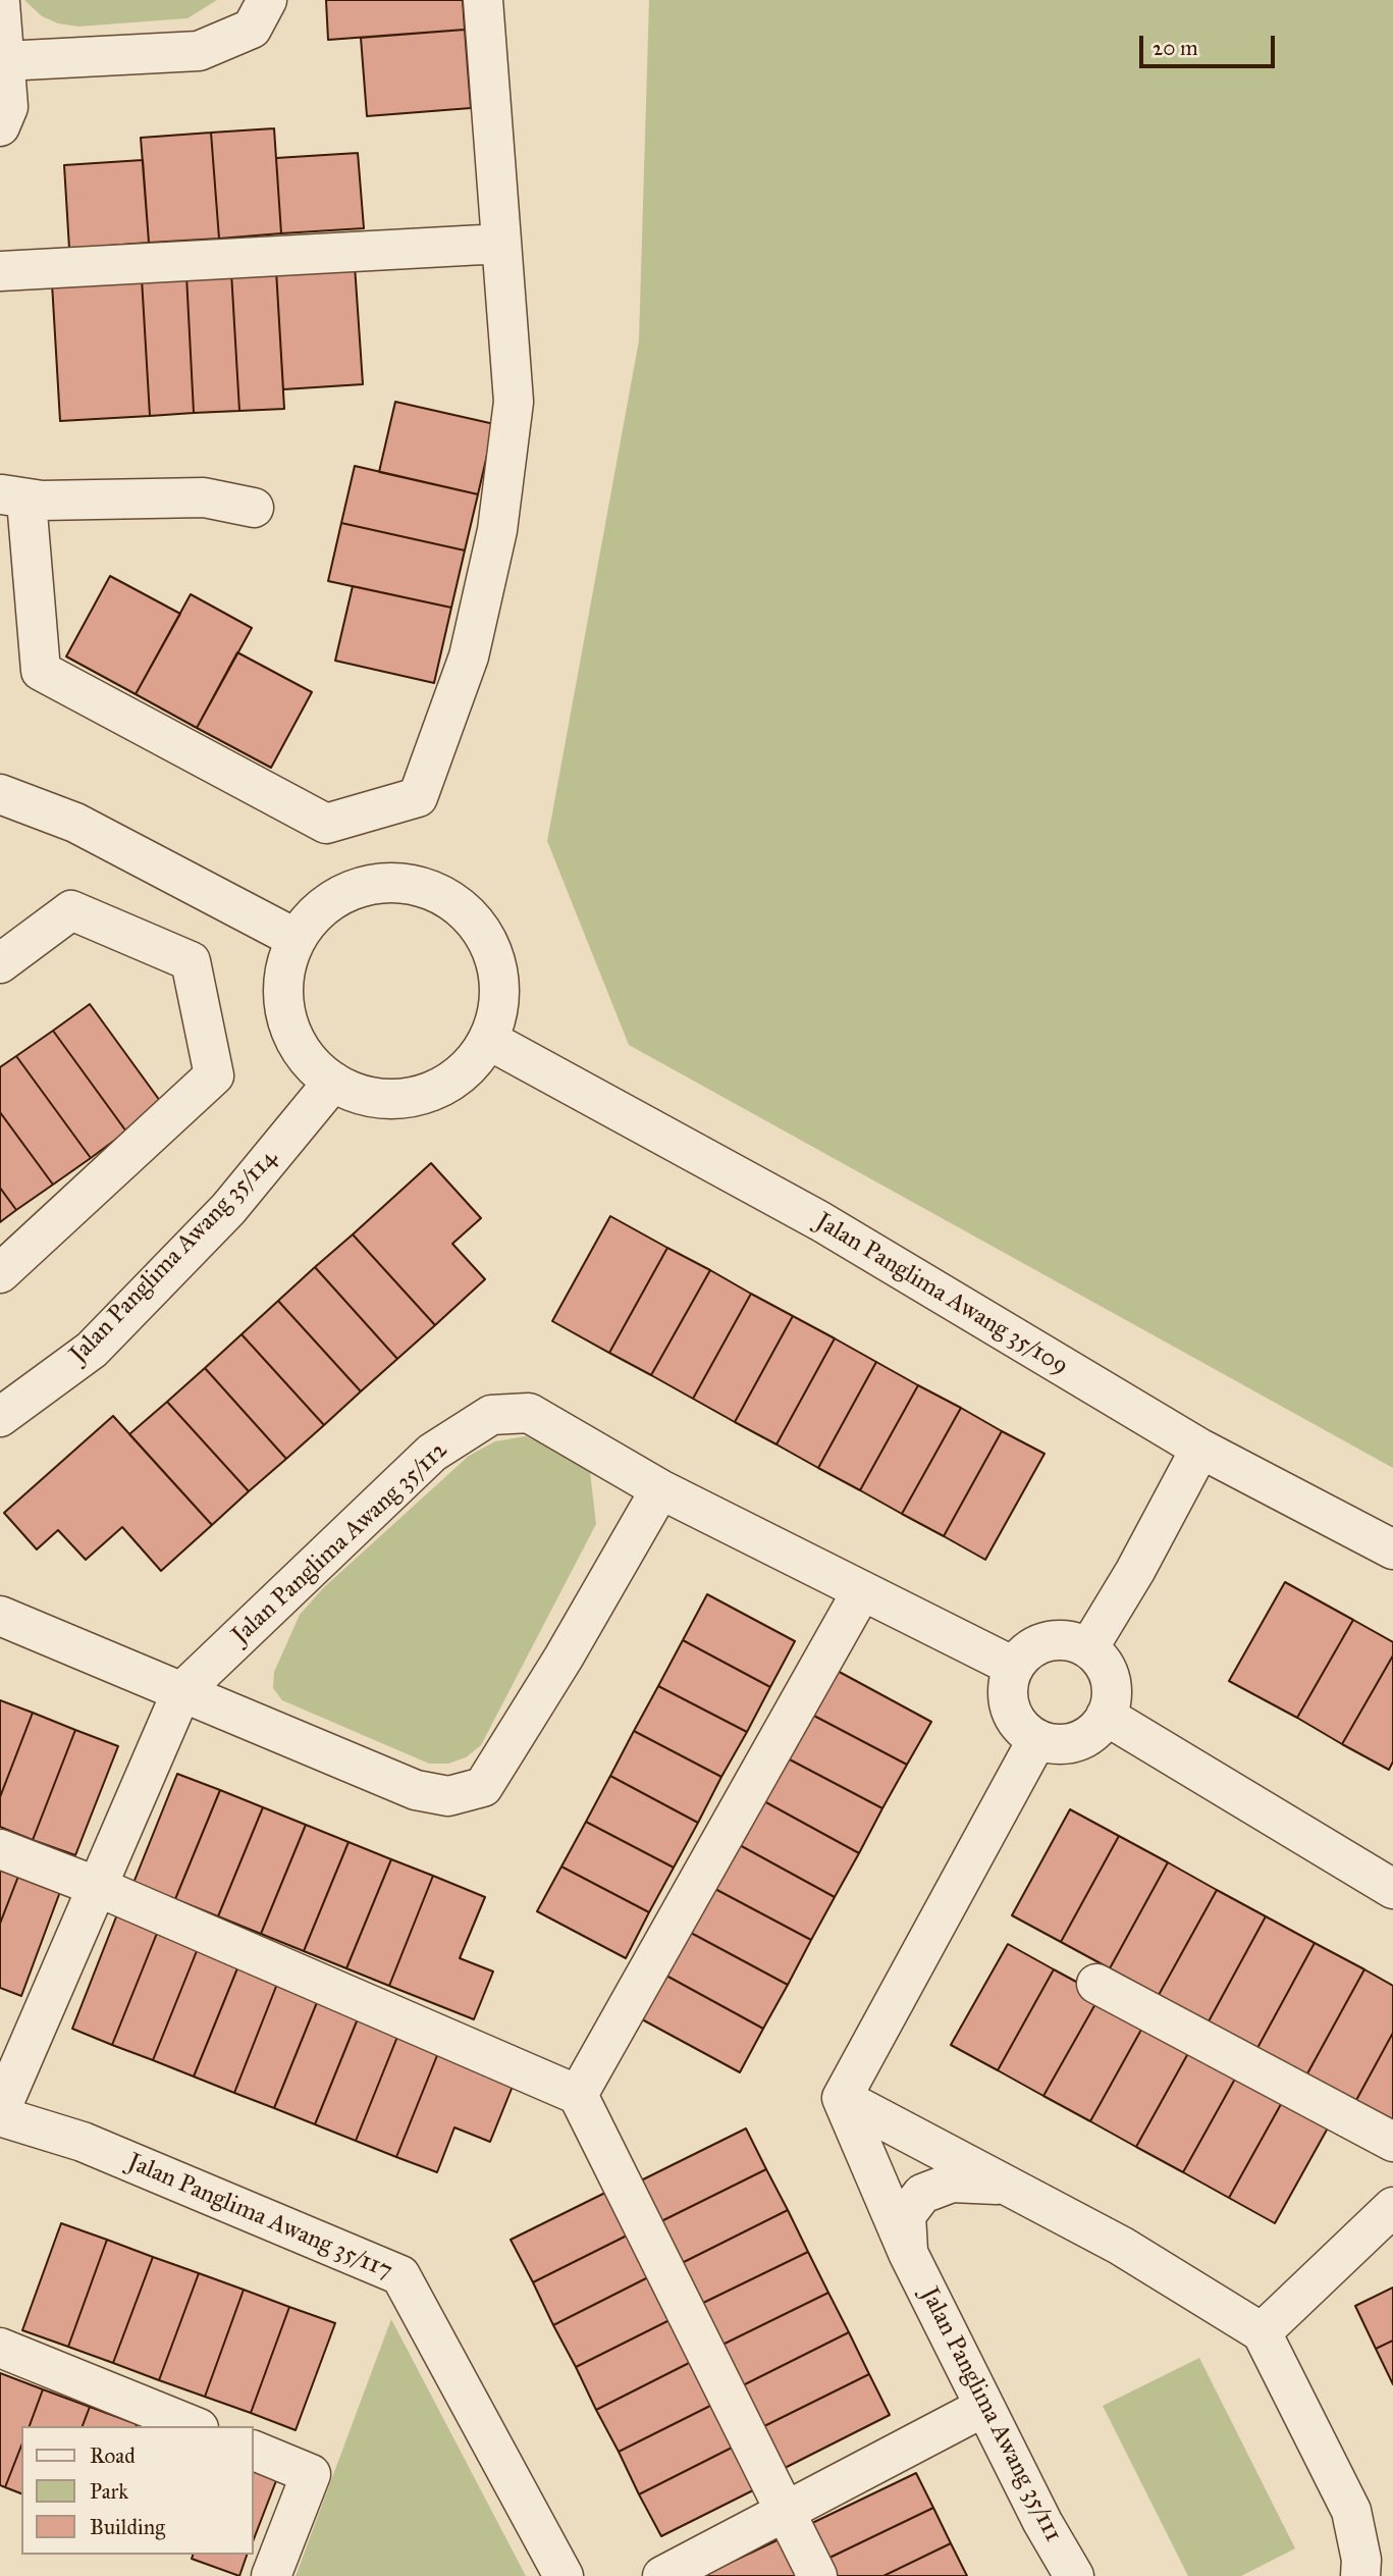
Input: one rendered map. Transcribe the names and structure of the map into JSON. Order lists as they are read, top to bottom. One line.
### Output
{"streets":{"street":["Jalan Panglima Awang 35/114","Jalan Panglima Awang 35/109","Jalan Panglima Awang 35/112","Jalan Panglima Awang 35/117","Jalan Panglima Awang 35/111"]},"crossings":[["Jalan Panglima Awang 35/114","Jalan Panglima Awang 35/109"]],"legend":["Road","Park","Building"],"scale_bar":"20 m"}
